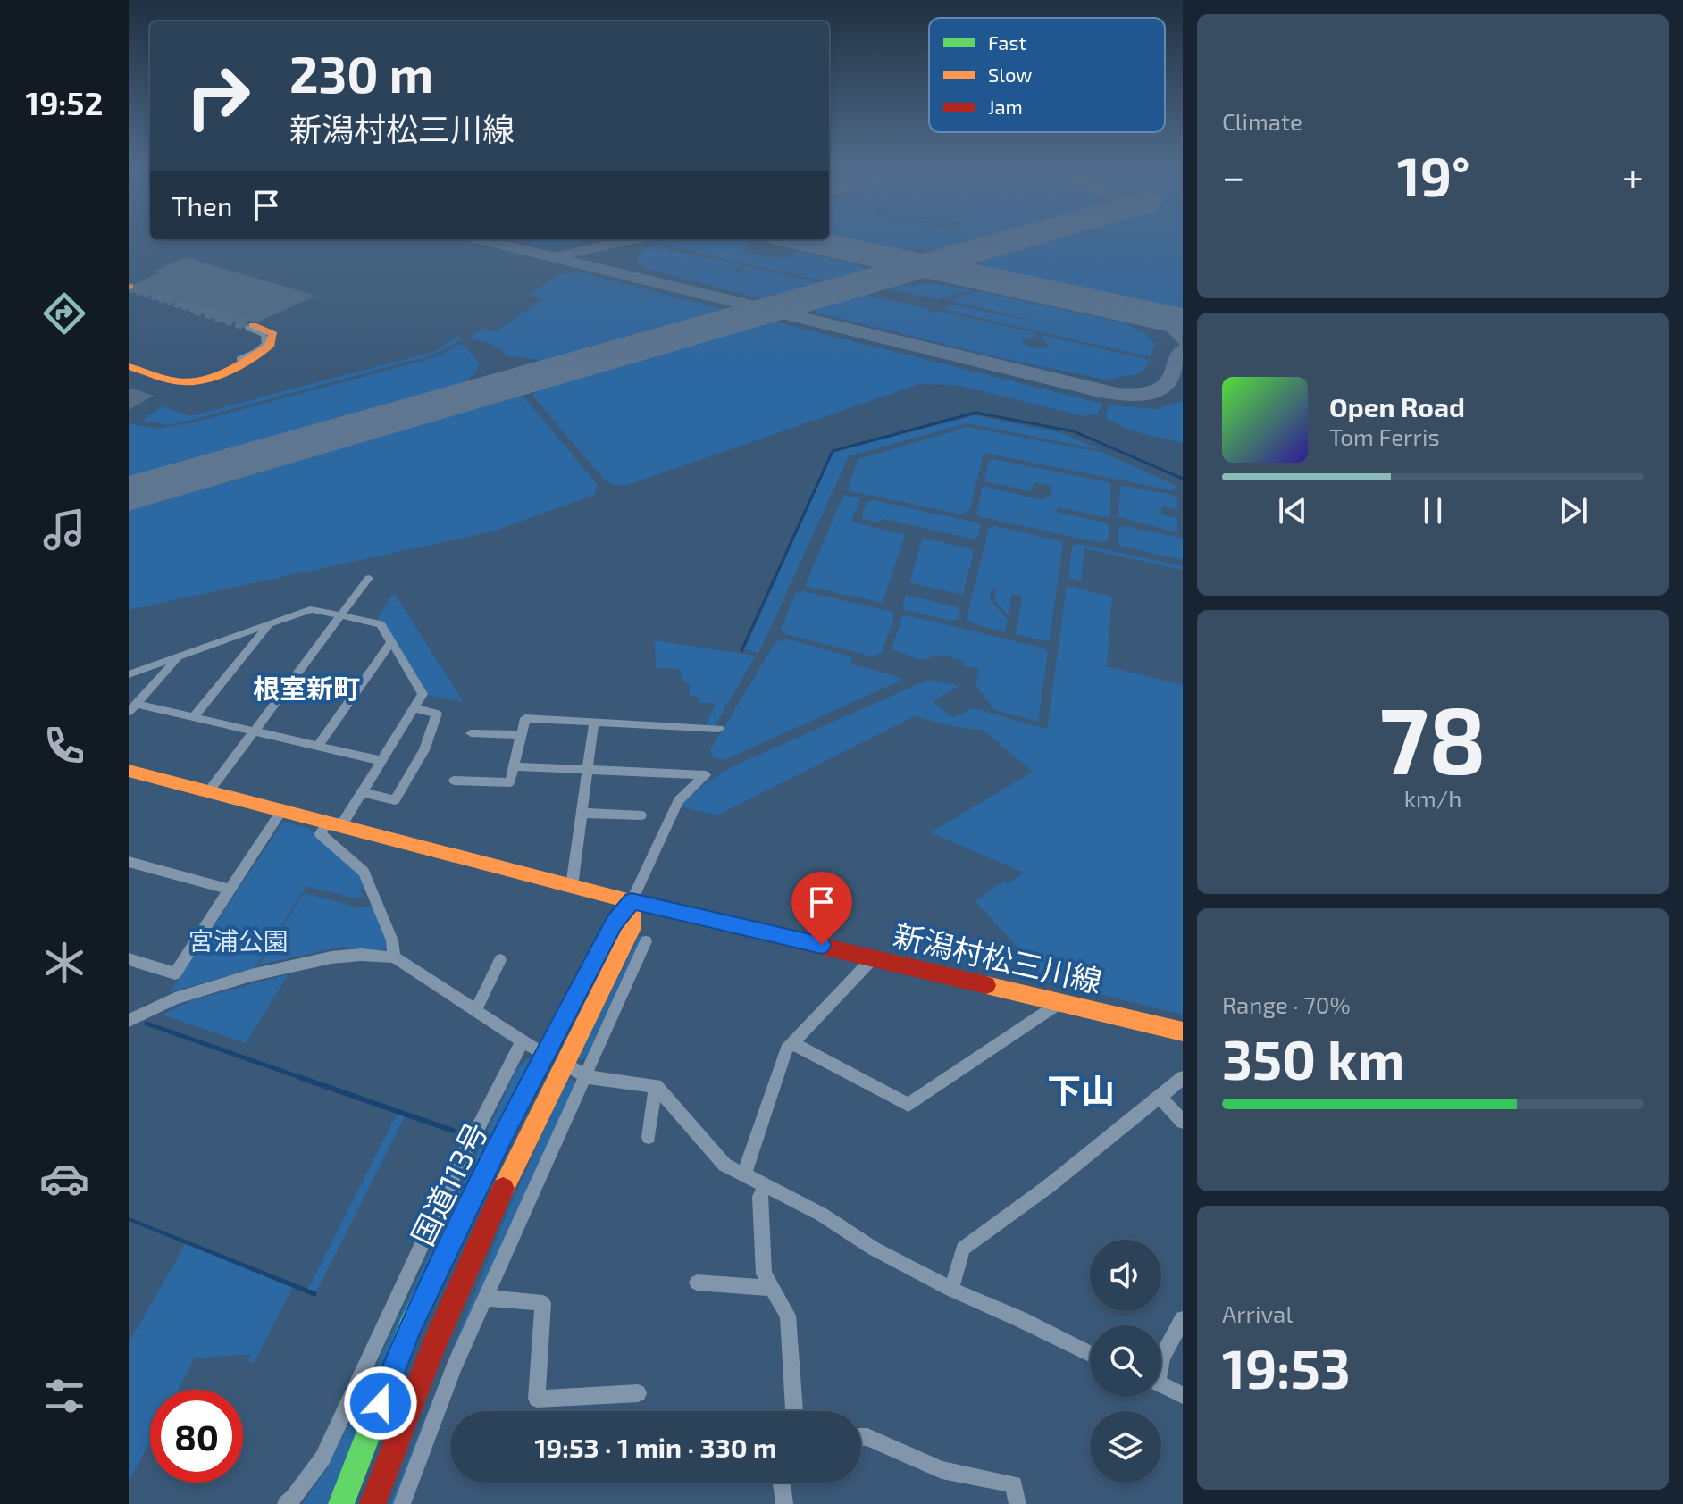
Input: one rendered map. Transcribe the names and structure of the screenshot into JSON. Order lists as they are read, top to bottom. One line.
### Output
{"streets":{"main road":["新潟村松三川線","国道113号"]},"crossings":[["新潟村松三川線","国道113号"]],"districts":["根室新町","下山"],"parks":["宮浦公園"],"legend":["Fast","Slow","Jam"],"page":{"tabs":"19:52","tile":["Climate",["78","km/h"],["Range · 70%","350 km"],["Arrival","19:53"]],"turn":["230 m","新潟村松三川線"],"heat":["−","19°","+"],"then":"Then","song":["Open Road","Tom Ferris"],"limit":"80","trip":"19:53 · 1 min · 330 m"}}
